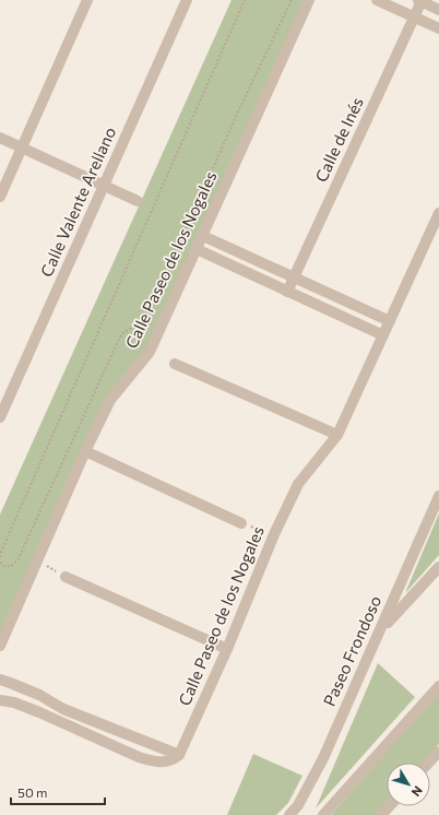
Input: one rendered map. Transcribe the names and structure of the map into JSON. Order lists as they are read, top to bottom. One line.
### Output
{"streets":{"street":["Calle de Inés","Calle Valente Arellano","Calle Paseo de los Nogales","Paseo Frondoso"]},"scale_bar":"50 m","north":"bottom right"}
